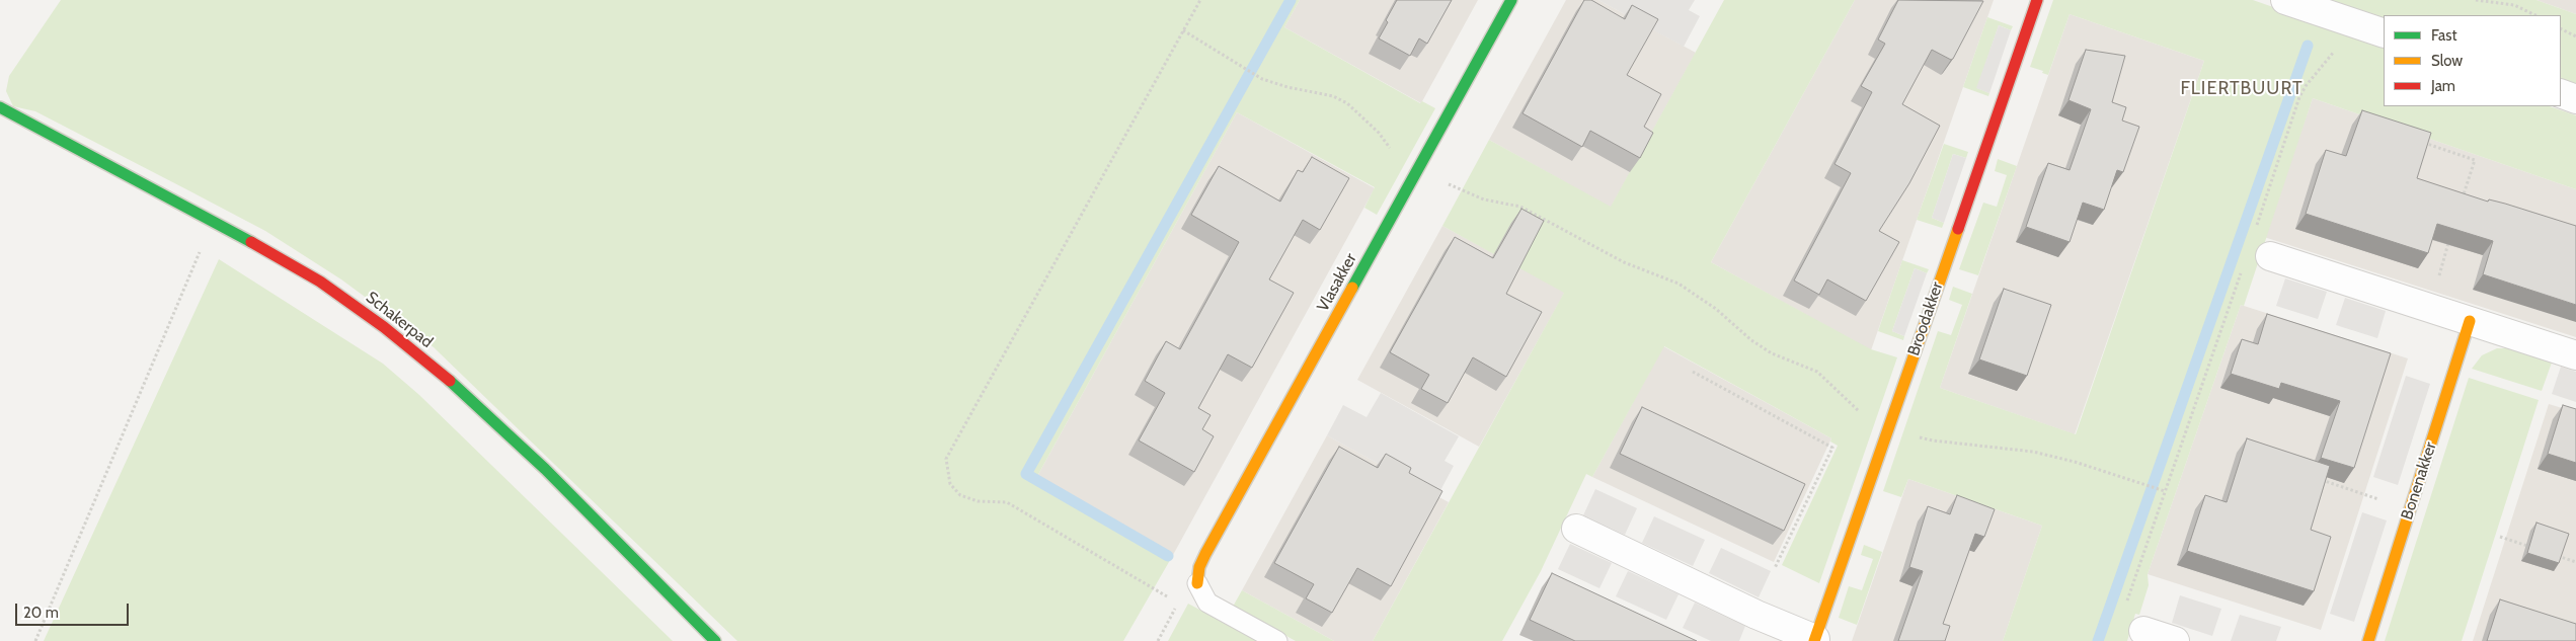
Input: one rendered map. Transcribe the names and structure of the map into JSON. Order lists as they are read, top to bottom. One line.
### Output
{"streets":{"street":["Vlasakker","Broodakker","Schakerpad","Bonenakker"]},"districts":["FLIERTBUURT"],"legend":["Fast","Slow","Jam"],"scale_bar":"20 m"}
